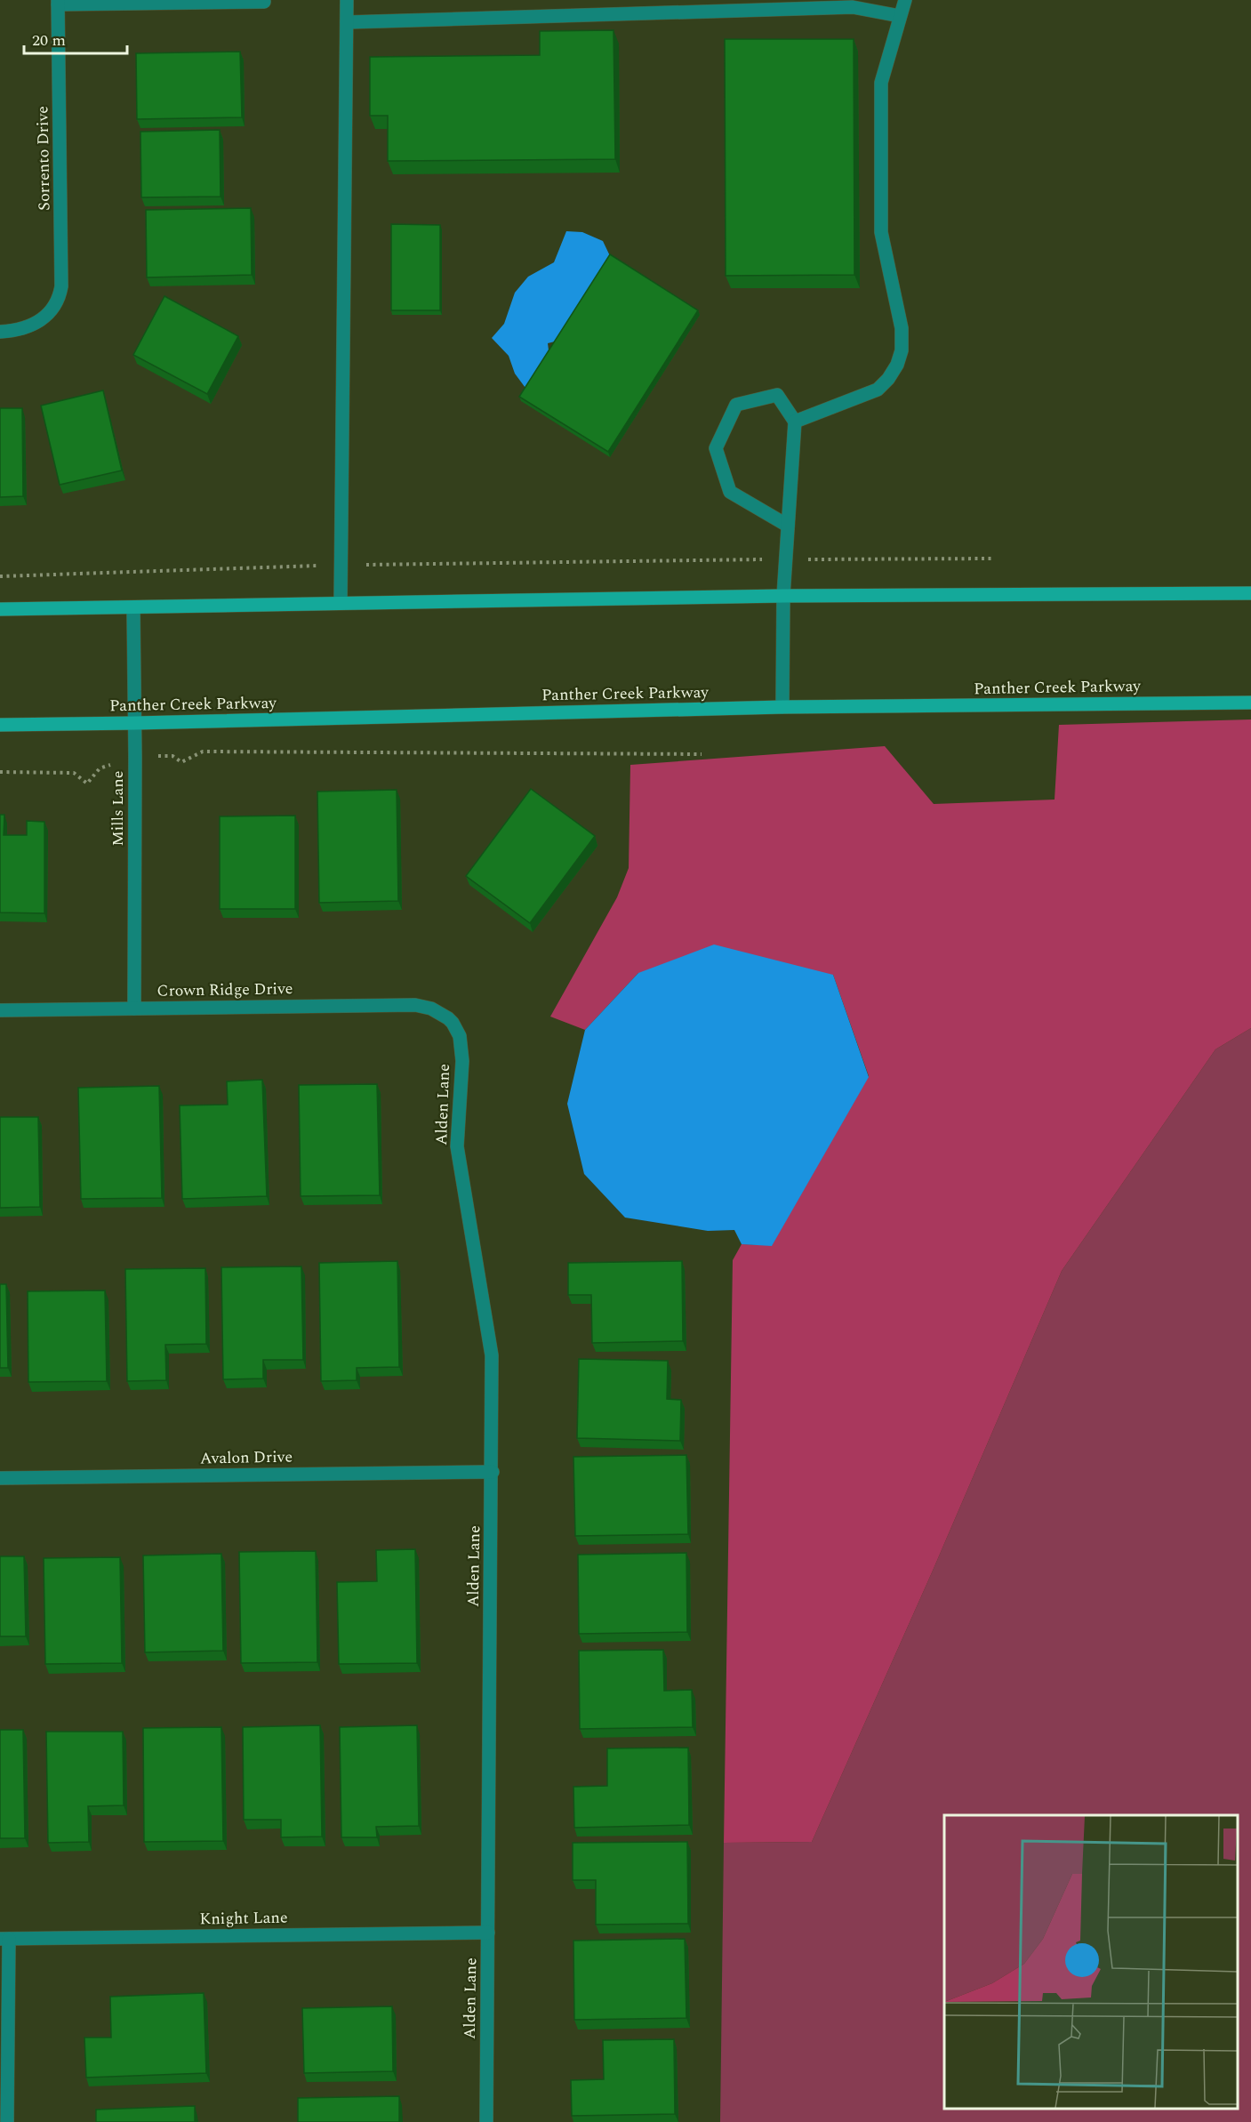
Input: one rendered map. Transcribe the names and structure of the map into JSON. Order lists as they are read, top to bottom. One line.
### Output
{"streets":{"main road":["Panther Creek Parkway"],"street":["Sorrento Drive","Mills Lane","Crown Ridge Drive","Alden Lane","Avalon Drive","Knight Lane"]},"crossings":[["Panther Creek Parkway","Mills Lane"],["Mills Lane","Crown Ridge Drive"],["Crown Ridge Drive","Alden Lane"],["Alden Lane","Avalon Drive"],["Alden Lane","Knight Lane"]],"scale_bar":"20 m"}
